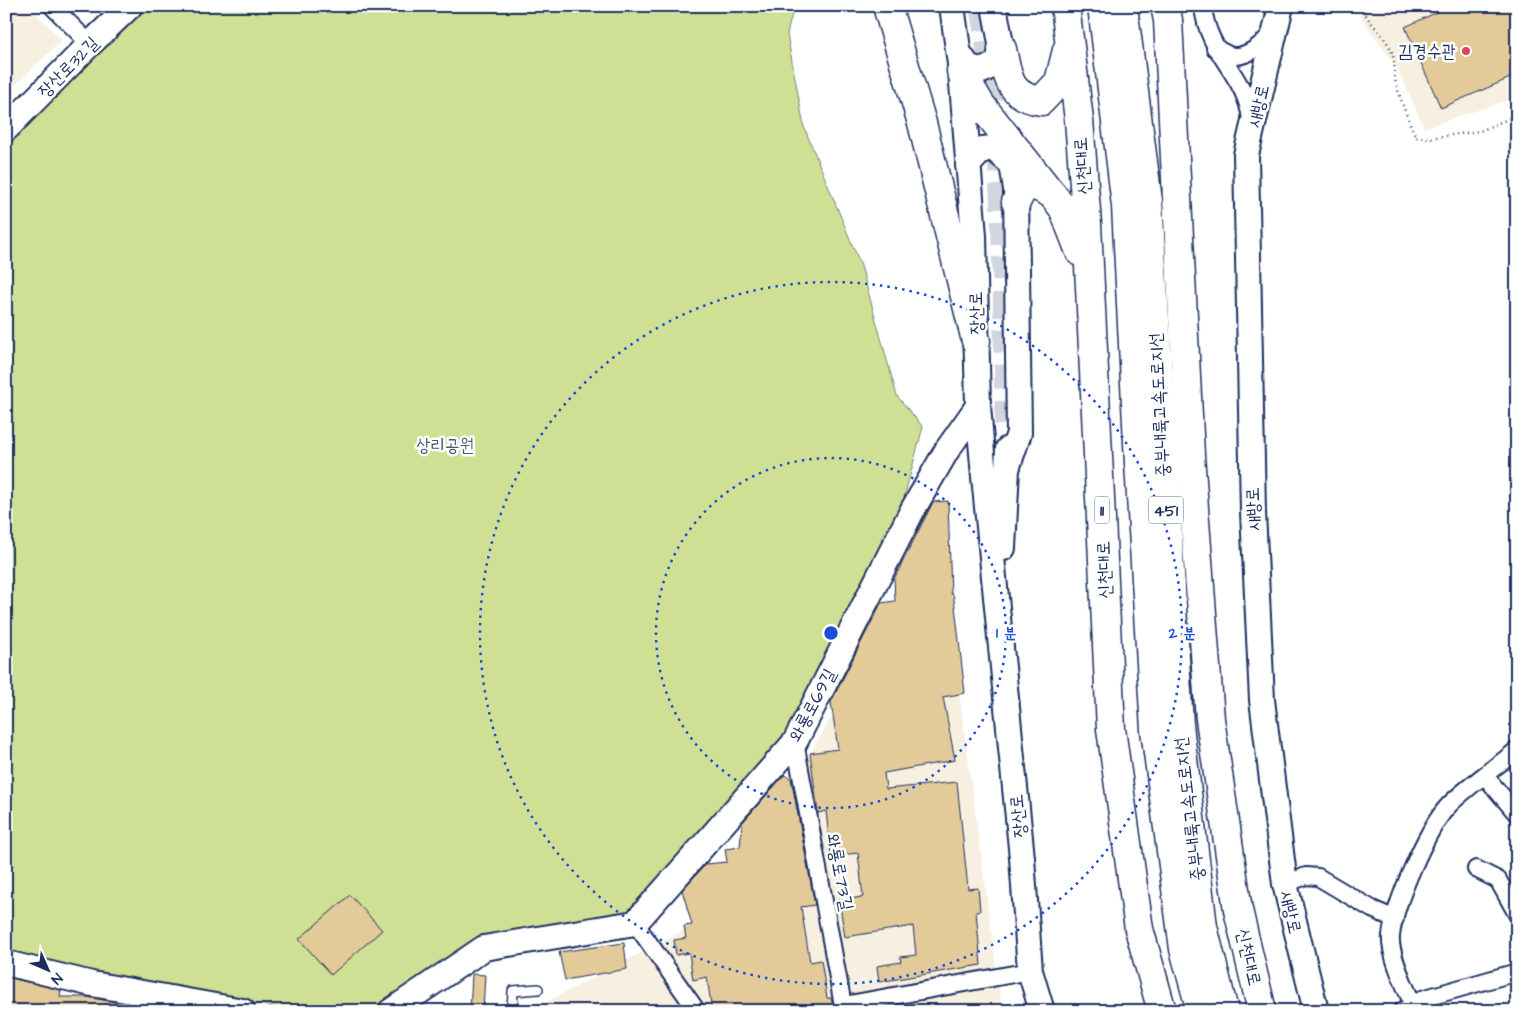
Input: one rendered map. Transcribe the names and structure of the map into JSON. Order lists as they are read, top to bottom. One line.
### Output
{"streets":{"highway":["신천대로","중부내륙고속도로지선","11","451"],"main road":["장산로32길","새방로","장산로","와룡로69길"],"street":["와룡로73길"]},"crossings":[["장산로","와룡로69길"],["와룡로69길","와룡로73길"]],"parks":["상리공원"],"places":["김경수관"],"north":"bottom right","rings":["1 분","2 분"]}
